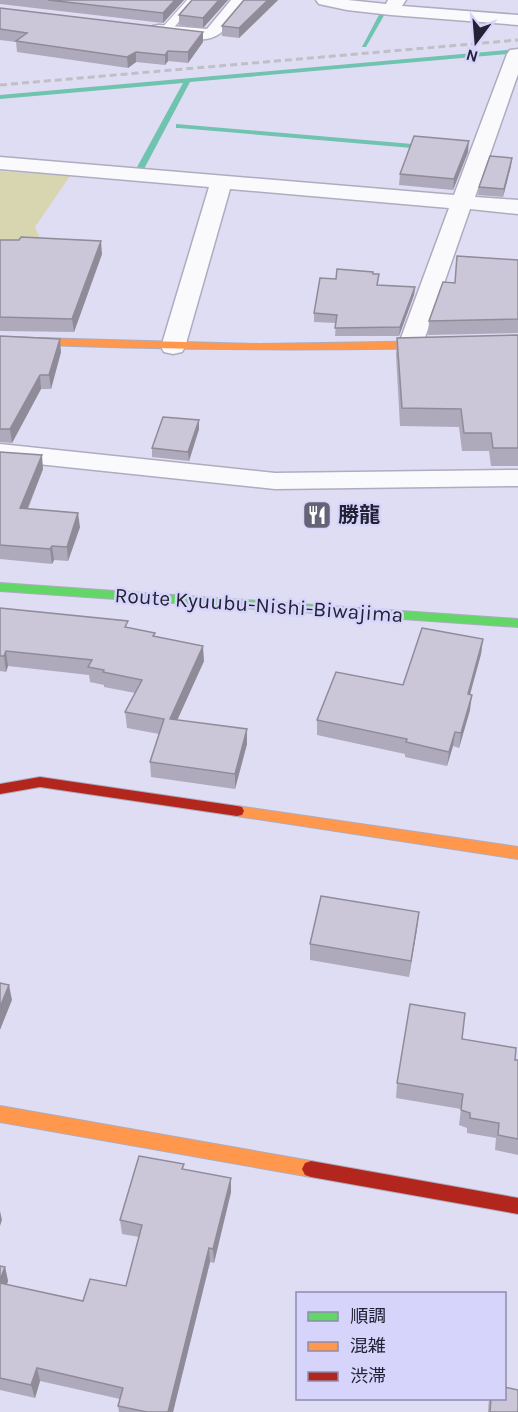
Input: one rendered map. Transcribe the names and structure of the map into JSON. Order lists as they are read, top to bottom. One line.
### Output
{"streets":{"street":["Route Kyuubu-Nishi-Biwajima"]},"places":{"restaurant":["勝龍"]},"legend":["順調","混雑","渋滞"],"north":"bottom"}
